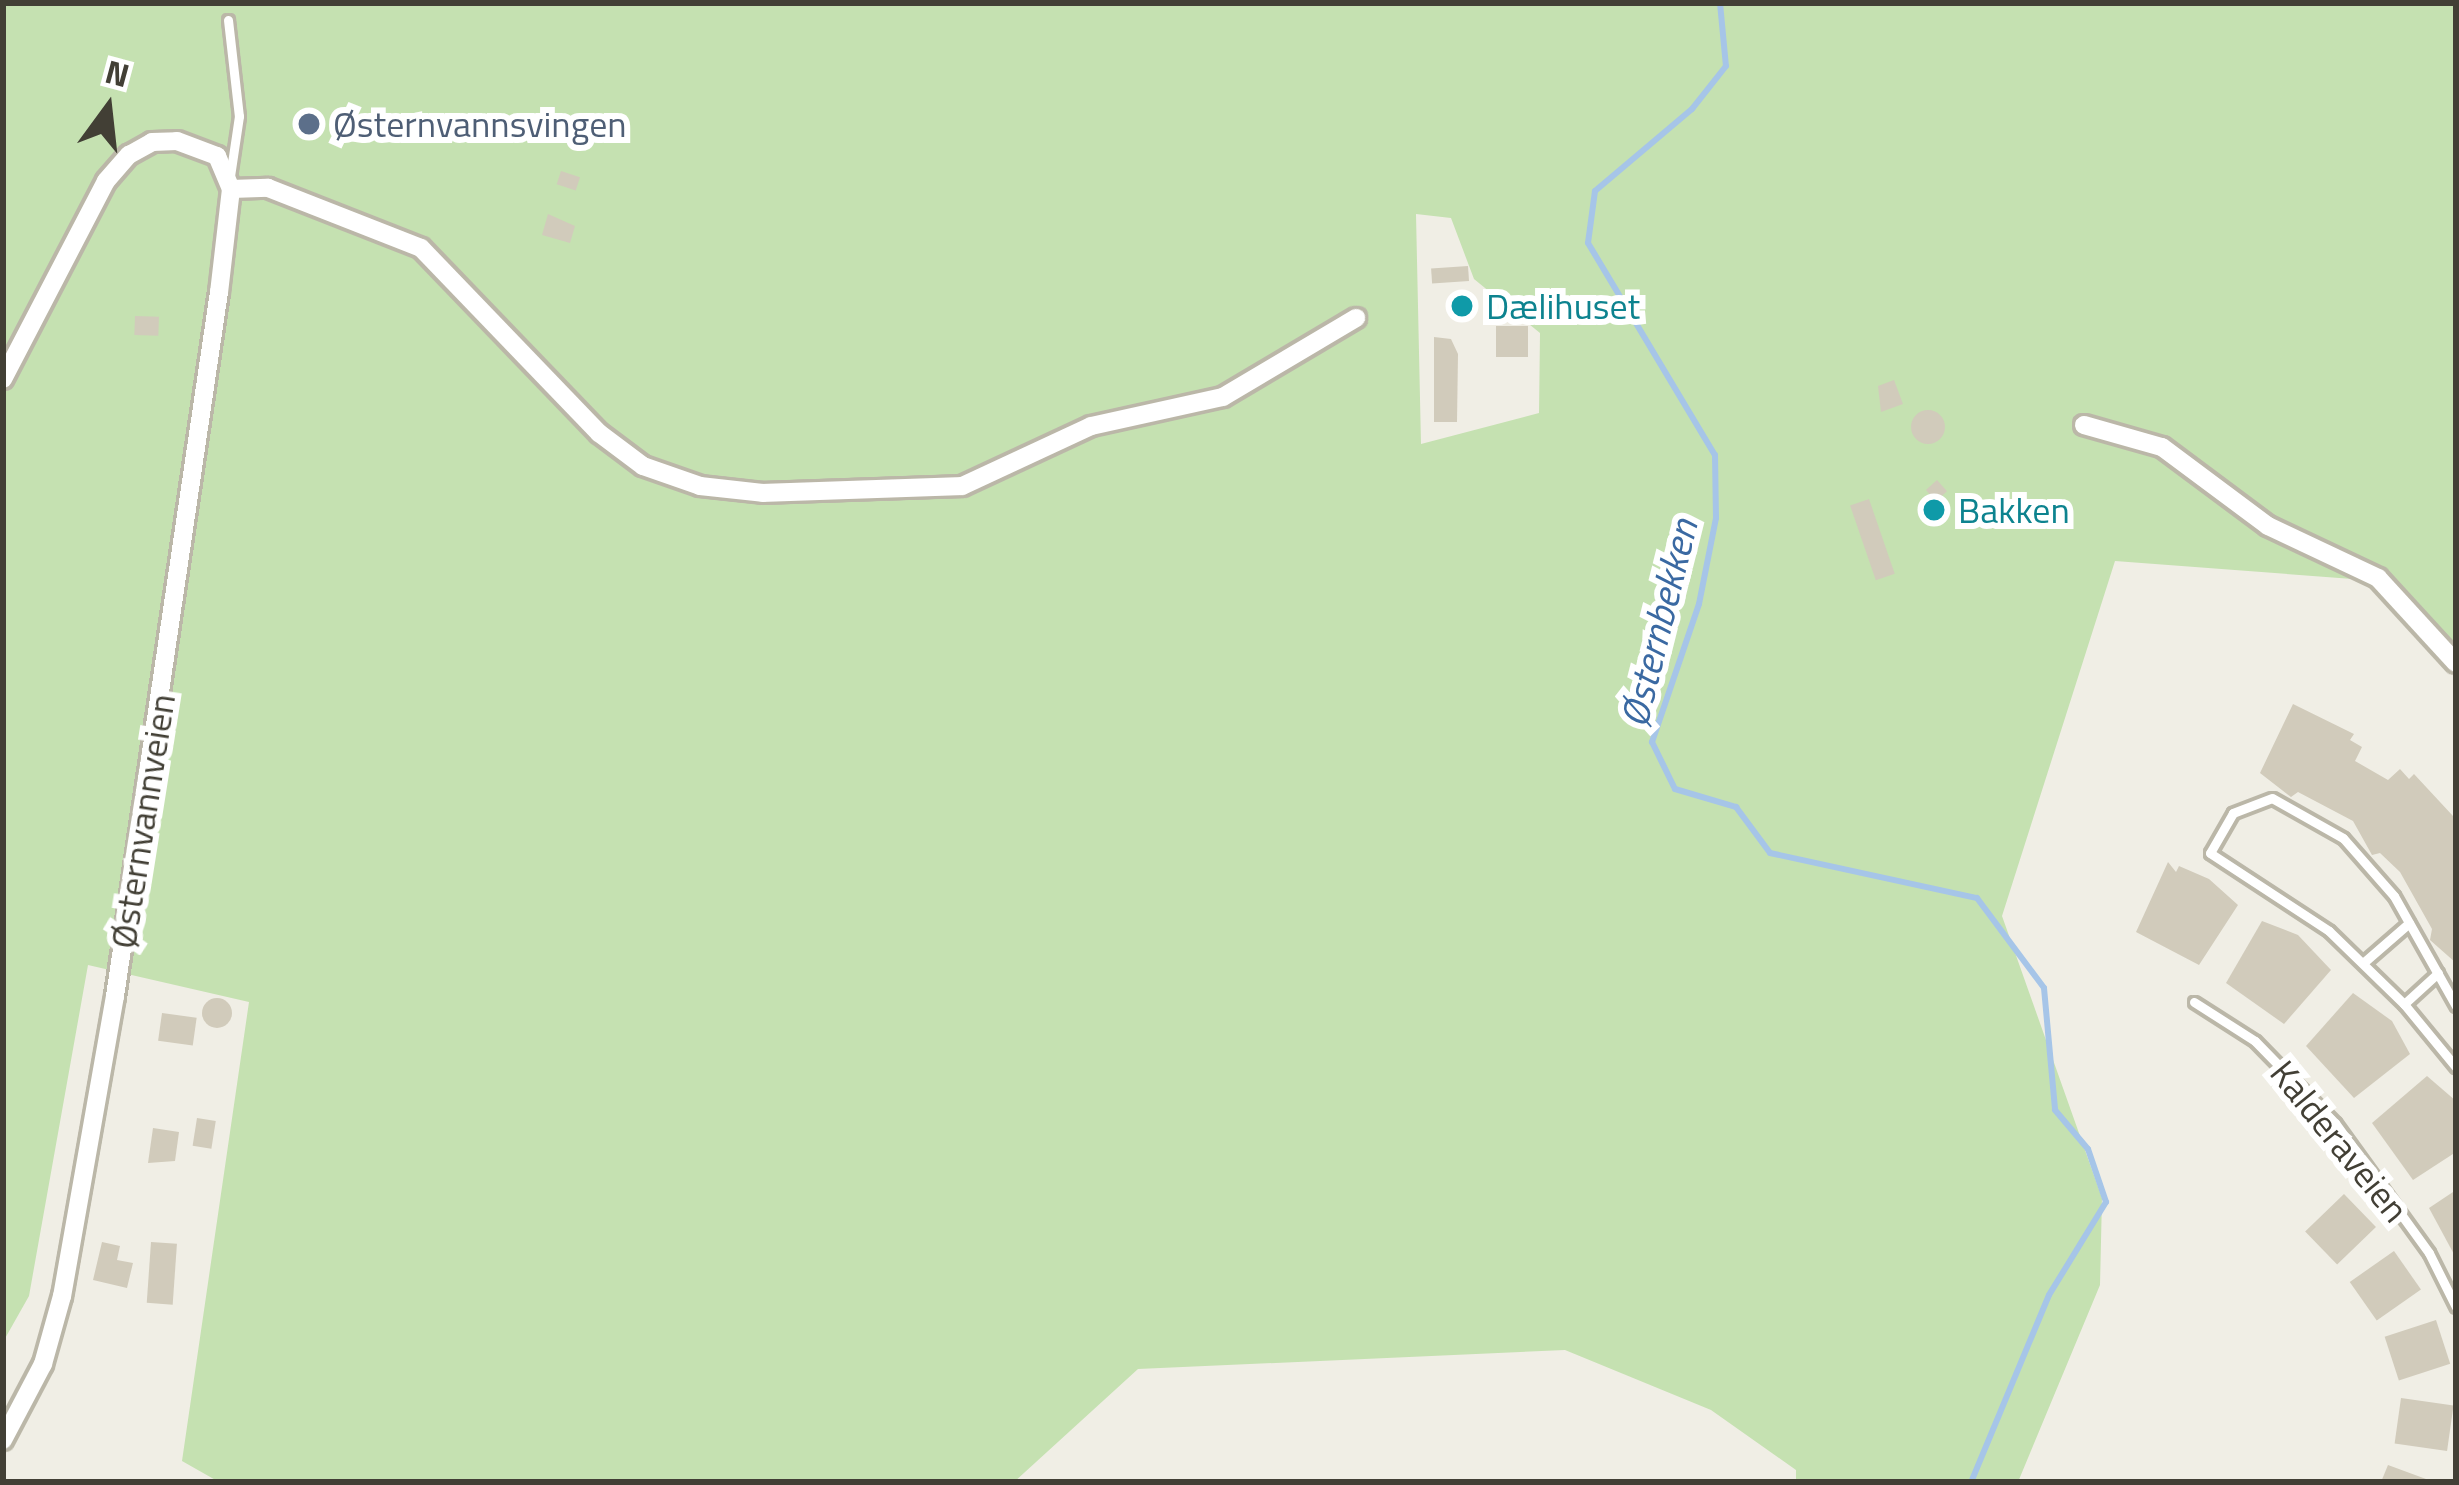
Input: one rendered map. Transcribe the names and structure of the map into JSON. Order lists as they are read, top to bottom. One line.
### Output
{"streets":{"street":["Østernvannveien"],"lane":["Kalderaveien"]},"water":["Østernbekken"],"places":["Østernvannsvingen","Dælihuset","Bakken"],"north":"top"}
